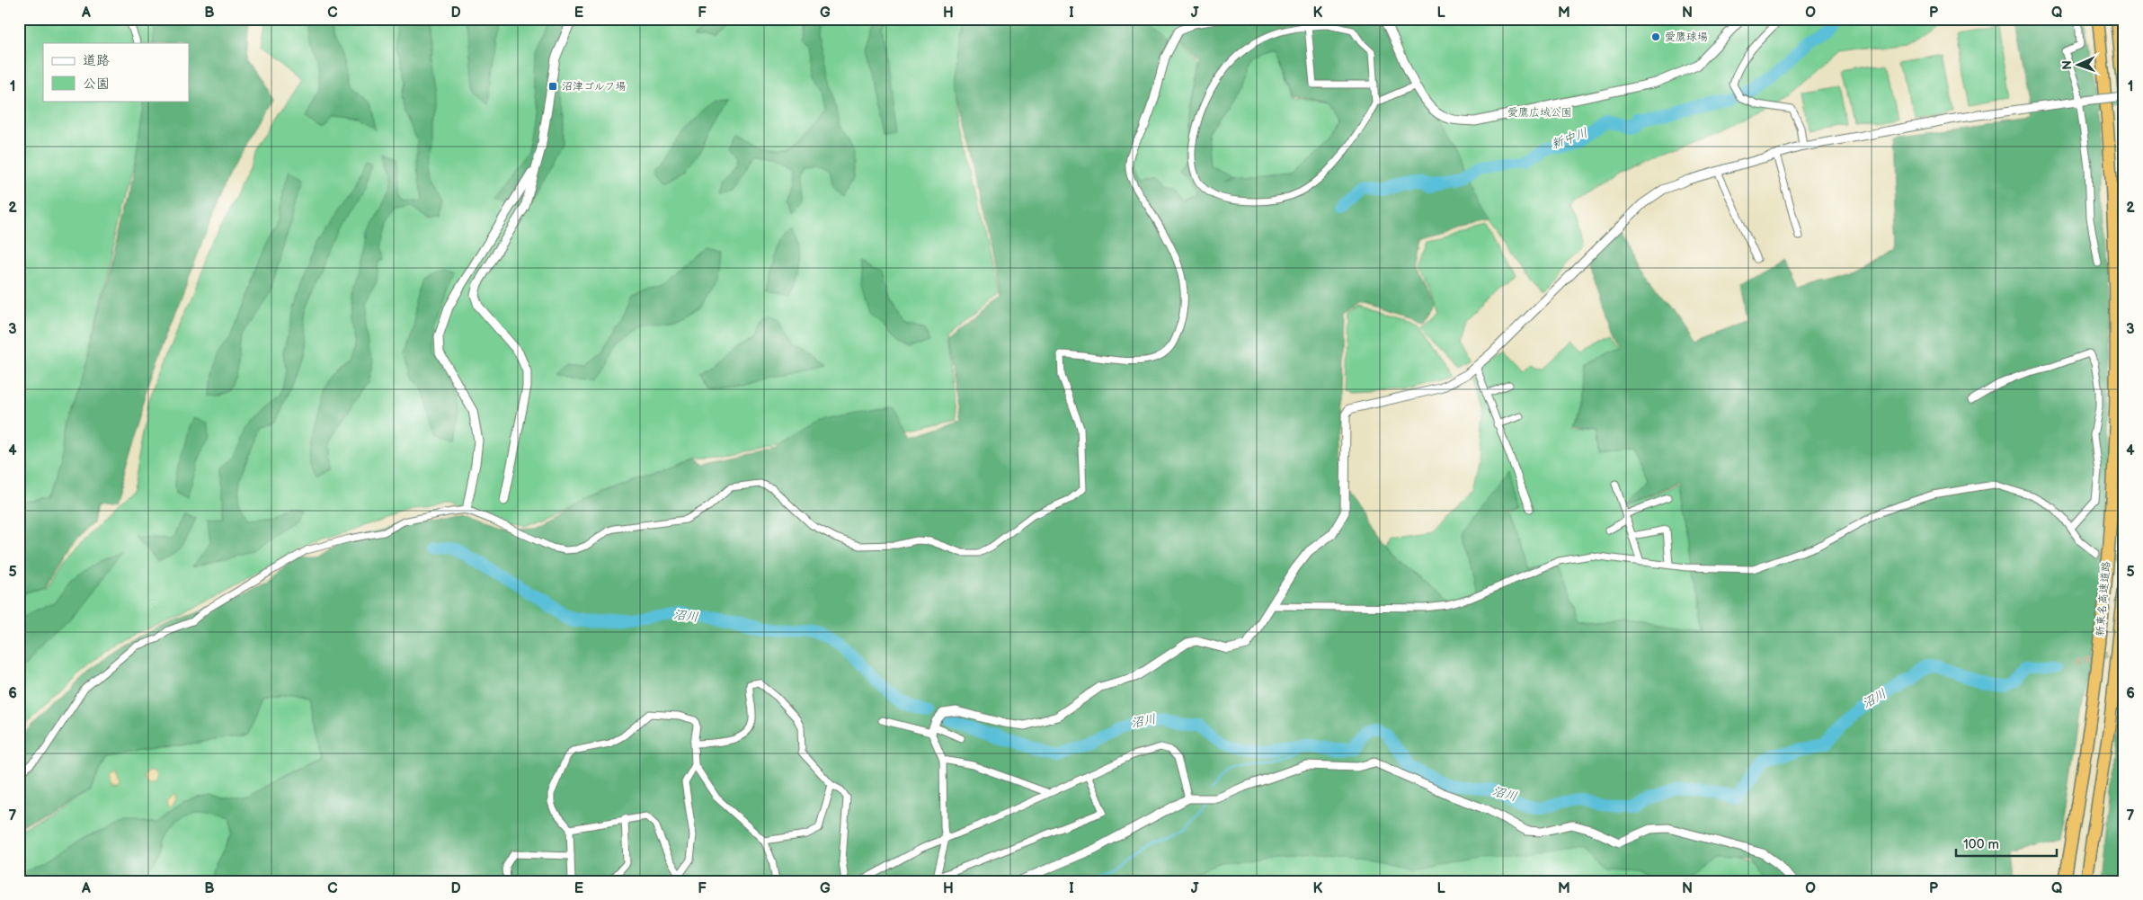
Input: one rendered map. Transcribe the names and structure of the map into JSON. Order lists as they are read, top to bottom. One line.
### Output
{"streets":{"highway":["新東名高速道路"]},"water":["新中川","沼川"],"parks":["愛鷹広域公園"],"places":{"other":["愛鷹球場"],"transit":["沼津ゴルフ場"]},"legend":["道路","公園"],"scale_bar":"100 m","north":"left","grid":{"columns":["A","B","C","D","E","F","G","H","I","J","K","L","M","N","O","P","Q"],"rows":["1","2","3","4","5","6","7"]}}
